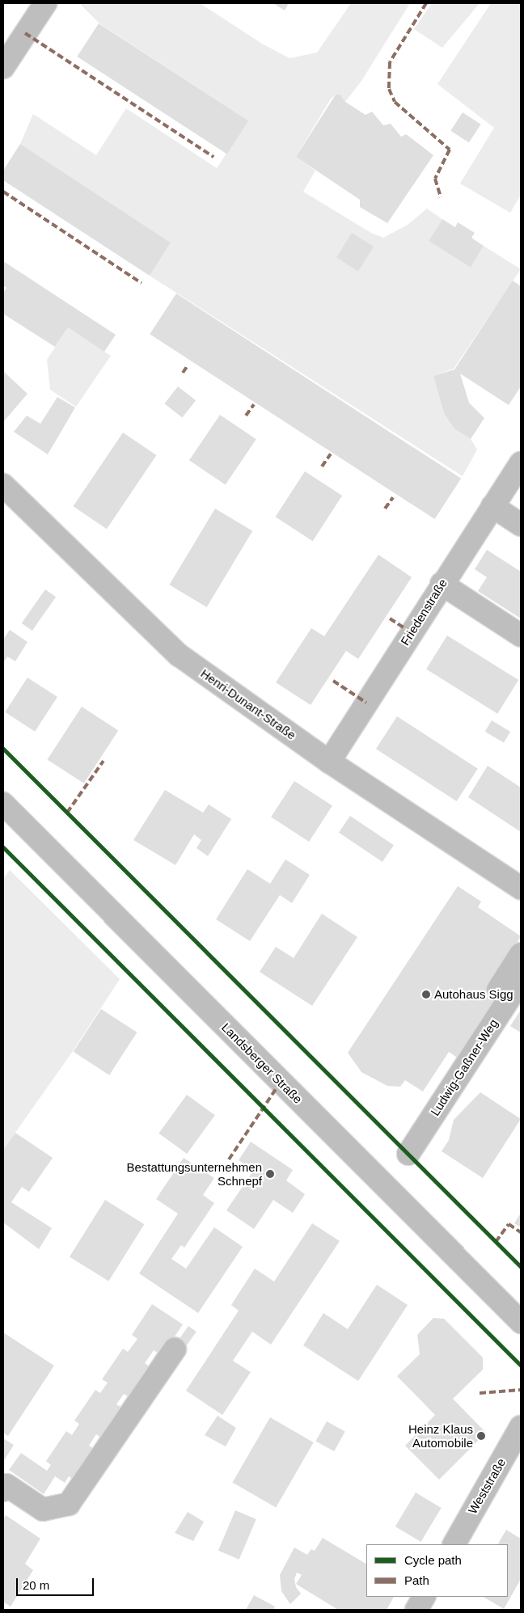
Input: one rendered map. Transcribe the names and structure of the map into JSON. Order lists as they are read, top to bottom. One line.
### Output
{"streets":{"street":["Friedenstraße","Henri-Dunant-Straße","Landsberger Straße","Ludwig-Gaßner-Weg","Weststraße"]},"crossings":[["Friedenstraße","Henri-Dunant-Straße"]],"places":["Autohaus Sigg","Bestattungsunternehmen Schnepf","Heinz Klaus Automobile"],"legend":["Cycle path","Path"],"scale_bar":"20 m"}
